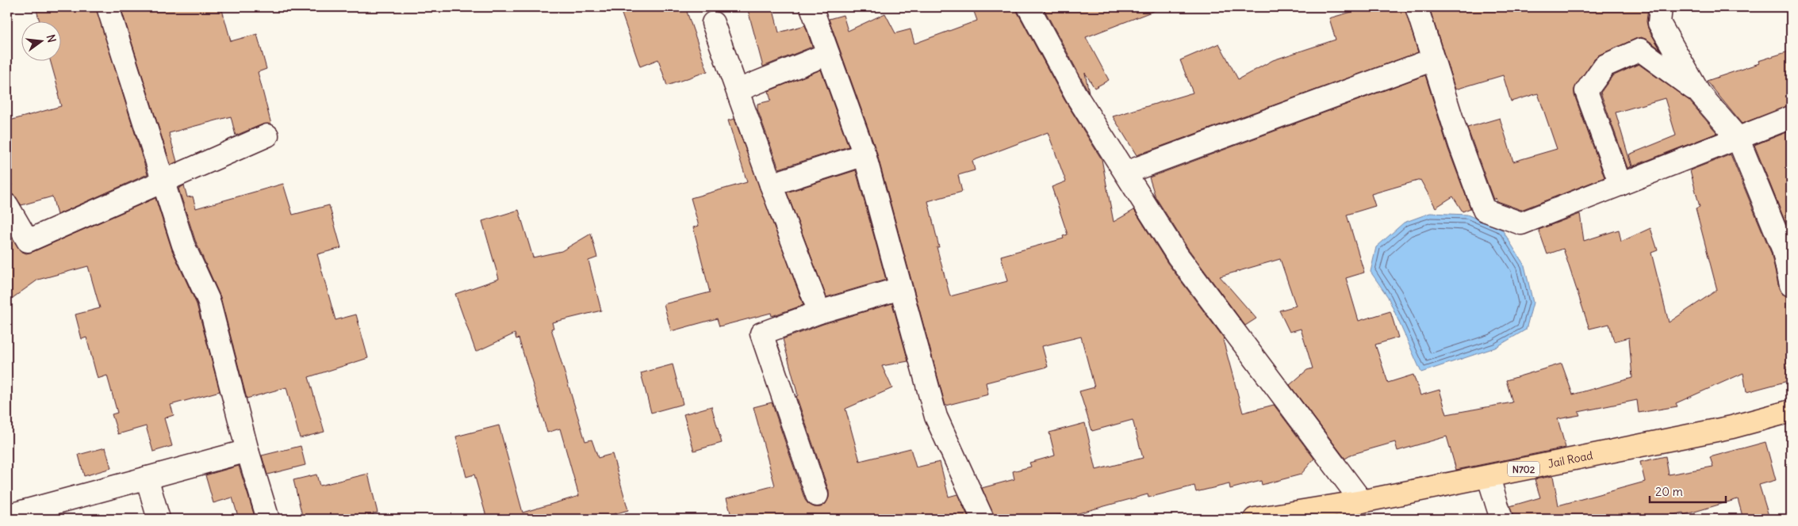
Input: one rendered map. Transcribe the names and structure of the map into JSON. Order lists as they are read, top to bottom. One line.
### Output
{"streets":{"highway":["Jail Road","N702"]},"scale_bar":"20 m","north":"right"}
